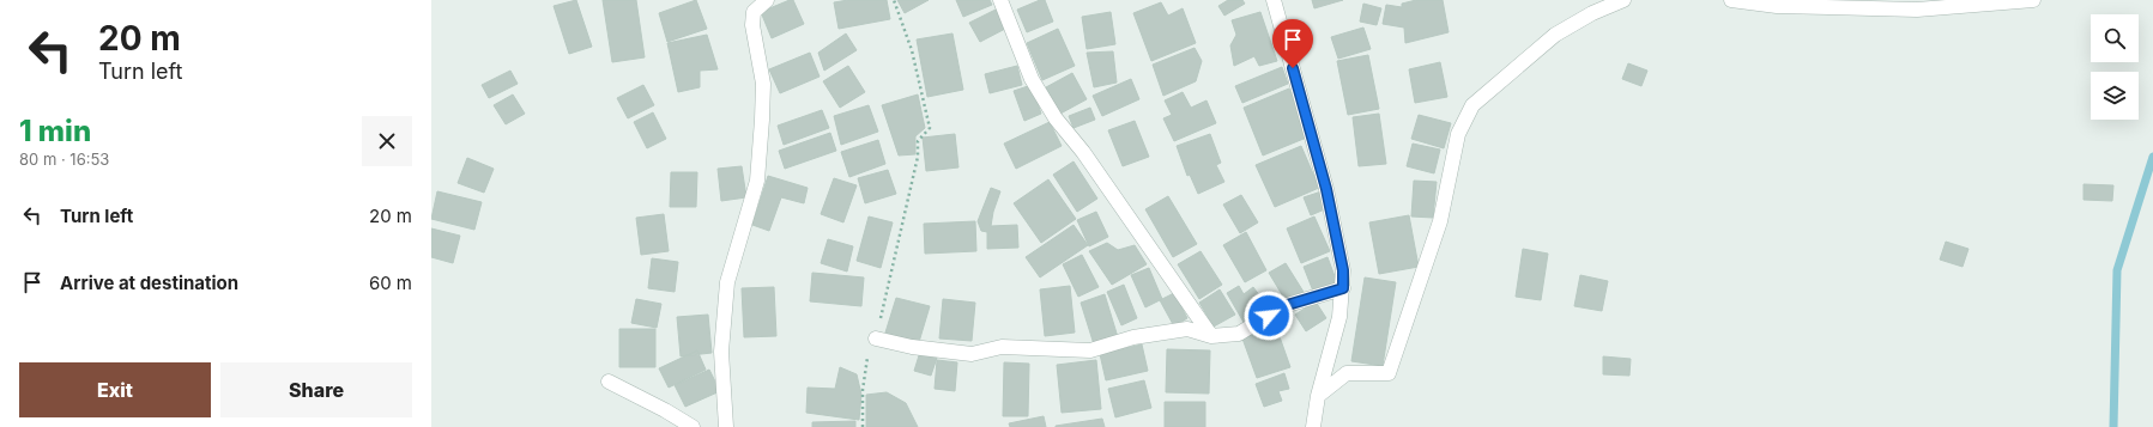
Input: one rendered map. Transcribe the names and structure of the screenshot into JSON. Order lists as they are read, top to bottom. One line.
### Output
{"page":{"turn":["20 m","Turn left"],"heading":["1 min","80 m · 16:53"],"list":[{"name":"Turn left","value":"20 m"},{"name":"Arrive at destination","value":"60 m"}],"buttons":["Exit","Share"]}}
